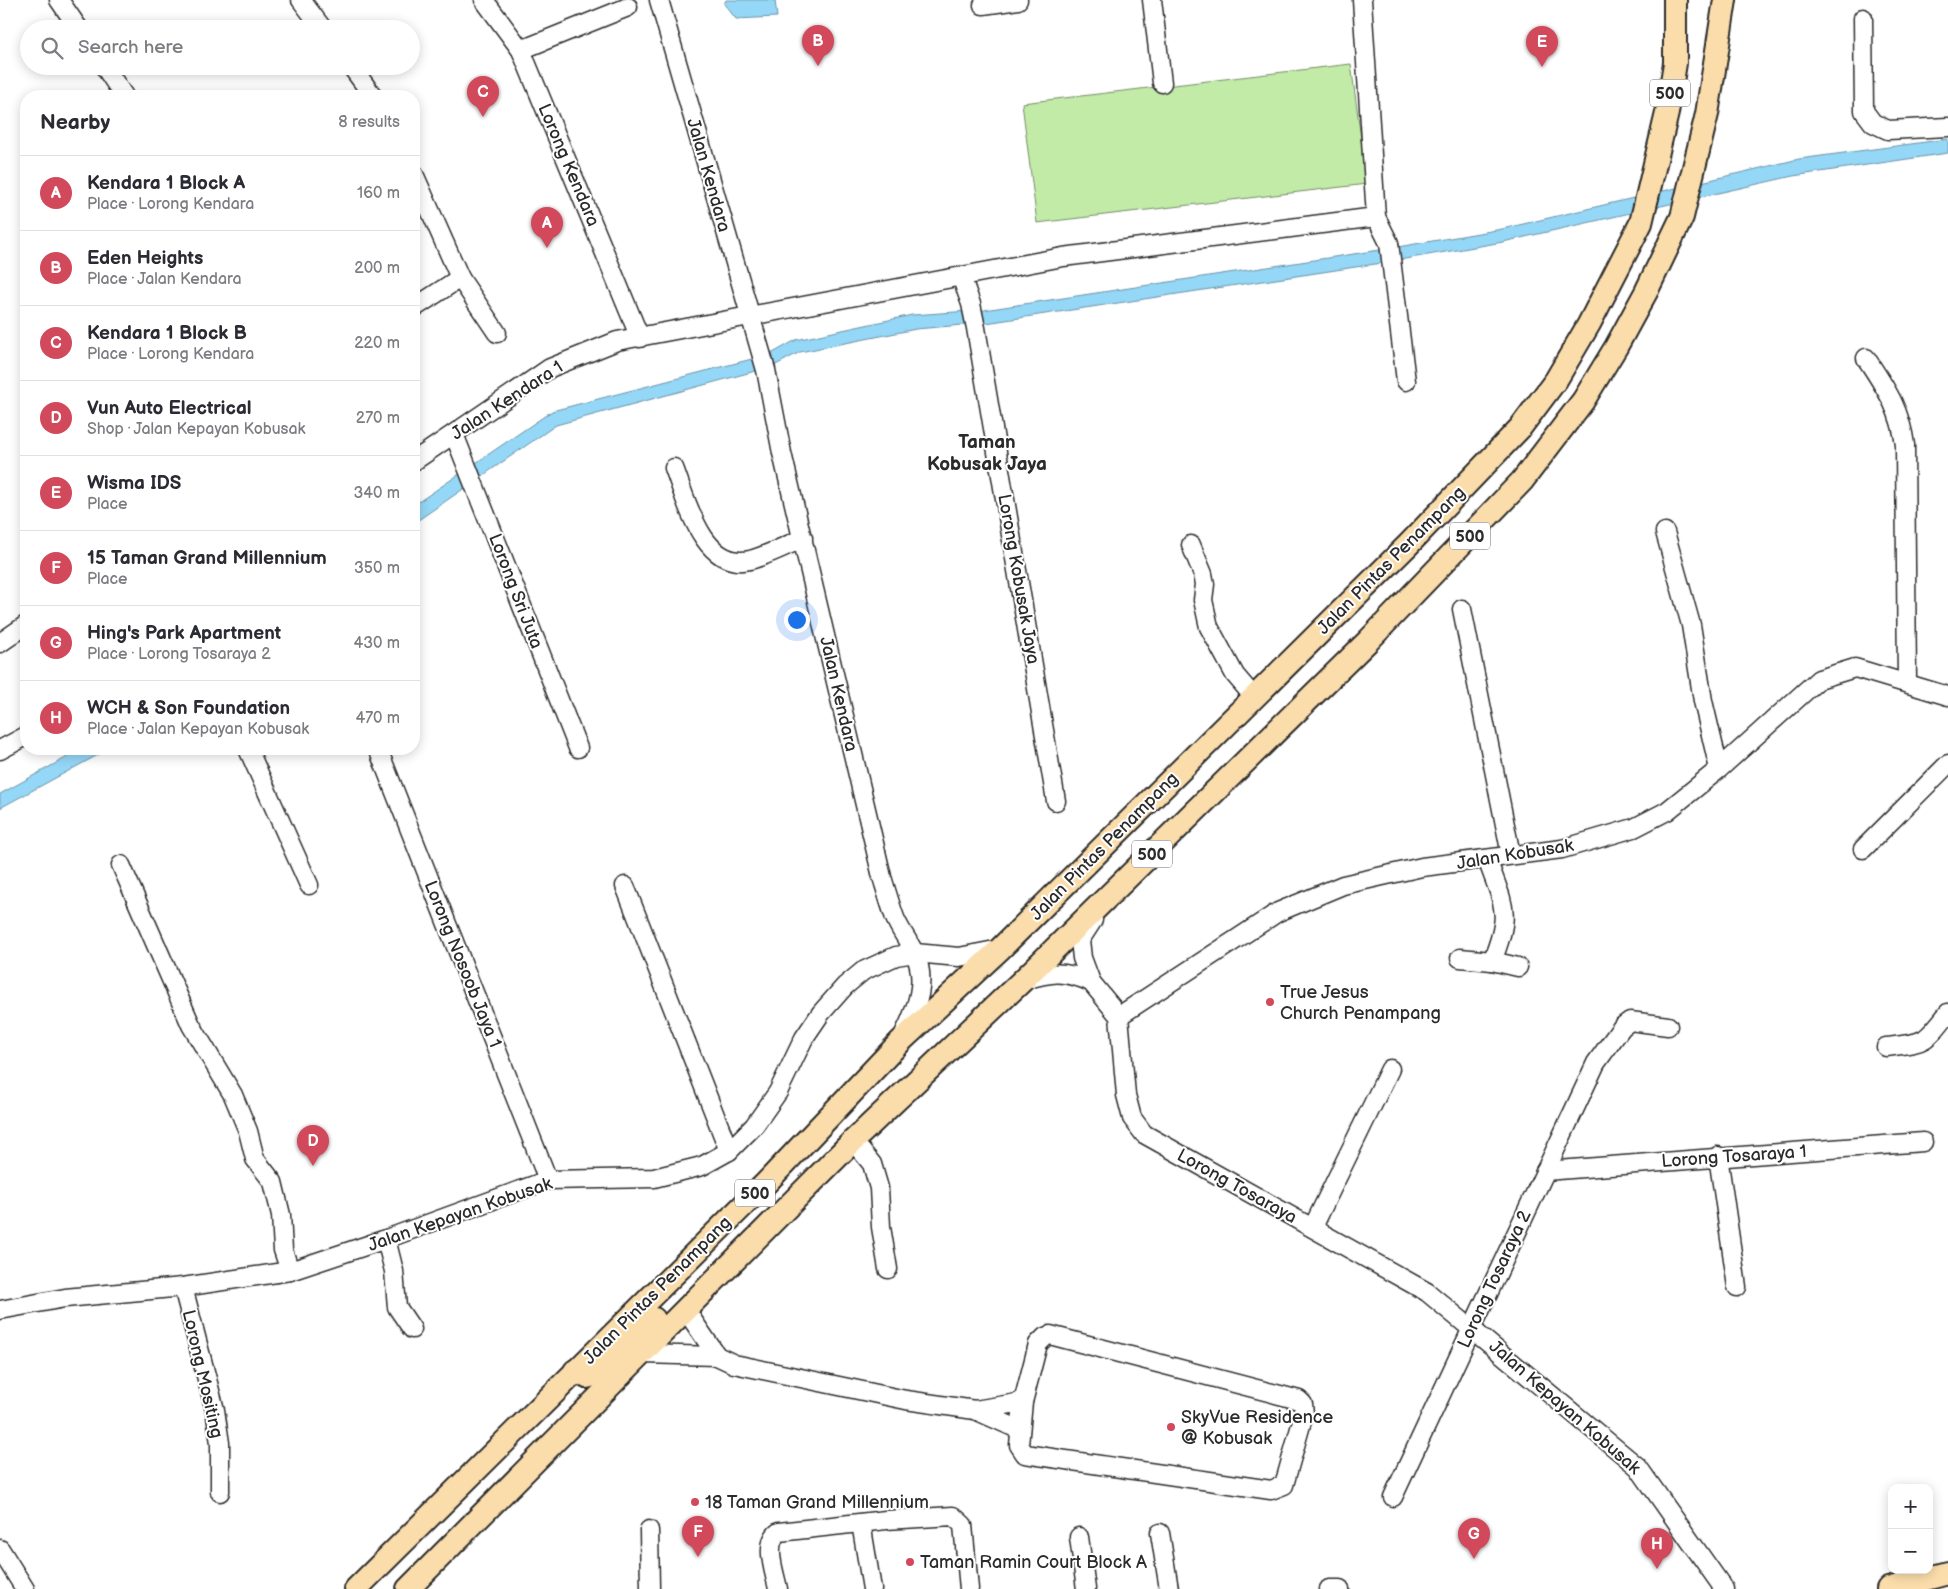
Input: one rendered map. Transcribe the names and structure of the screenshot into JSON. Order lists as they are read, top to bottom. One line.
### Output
{"streets":{"main road":["500","Jalan Pintas Penampang"],"street":["Lorong Kendara","Jalan Kendara","Jalan Kendara 1","Lorong Kobusak Jaya","Lorong Sri Juta","Jalan Kobusak","Lorong Nosoob Jaya 1","Lorong Tosaraya 1","Lorong Tosaraya","Jalan Kepayan Kobusak","Lorong Tosaraya 2","Lorong Mositing"]},"crossings":[["Lorong Kendara","Jalan Kendara 1"],["Jalan Kendara","Jalan Kendara 1"],["Jalan Kendara","Jalan Kepayan Kobusak"],["Jalan Kendara 1","Lorong Kobusak Jaya"],["Jalan Kendara 1","Lorong Sri Juta"],["Jalan Pintas Penampang","Jalan Kepayan Kobusak"],["Jalan Kobusak","Lorong Tosaraya"],["Lorong Nosoob Jaya 1","Jalan Kepayan Kobusak"],["Lorong Tosaraya 1","Lorong Tosaraya 2"],["Lorong Tosaraya","Jalan Kepayan Kobusak"],["Lorong Tosaraya","Lorong Tosaraya 2"],["Jalan Kepayan Kobusak","Lorong Tosaraya 2"],["Jalan Kepayan Kobusak","Lorong Mositing"]],"districts":["Taman Kobusak Jaya"],"places":["True Jesus Church Penampang","SkyVue Residence @ Kobusak","18 Taman Grand Millennium","Taman Ramin Court Block A"],"page":{"search":"Search here","pins":["B","E","C","A","D","F","G","H"],"heading":["Nearby","8 results"],"list":[{"mark":"A","name":"Kendara 1 Block A","note":"Place · Lorong Kendara","value":"160 m"},{"mark":"B","name":"Eden Heights","note":"Place · Jalan Kendara","value":"200 m"},{"mark":"C","name":"Kendara 1 Block B","note":"Place · Lorong Kendara","value":"220 m"},{"mark":"D","name":"Vun Auto Electrical","note":"Shop · Jalan Kepayan Kobusak","value":"270 m"},{"mark":"E","name":"Wisma IDS","note":"Place","value":"340 m"},{"mark":"F","name":"15 Taman Grand Millennium","note":"Place","value":"350 m"},{"mark":"G","name":"Hing's Park Apartment","note":"Place · Lorong Tosaraya 2","value":"430 m"},{"mark":"H","name":"WCH & Son Foundation","note":"Place · Jalan Kepayan Kobusak","value":"470 m"}],"map_buttons":["+","−"]}}
